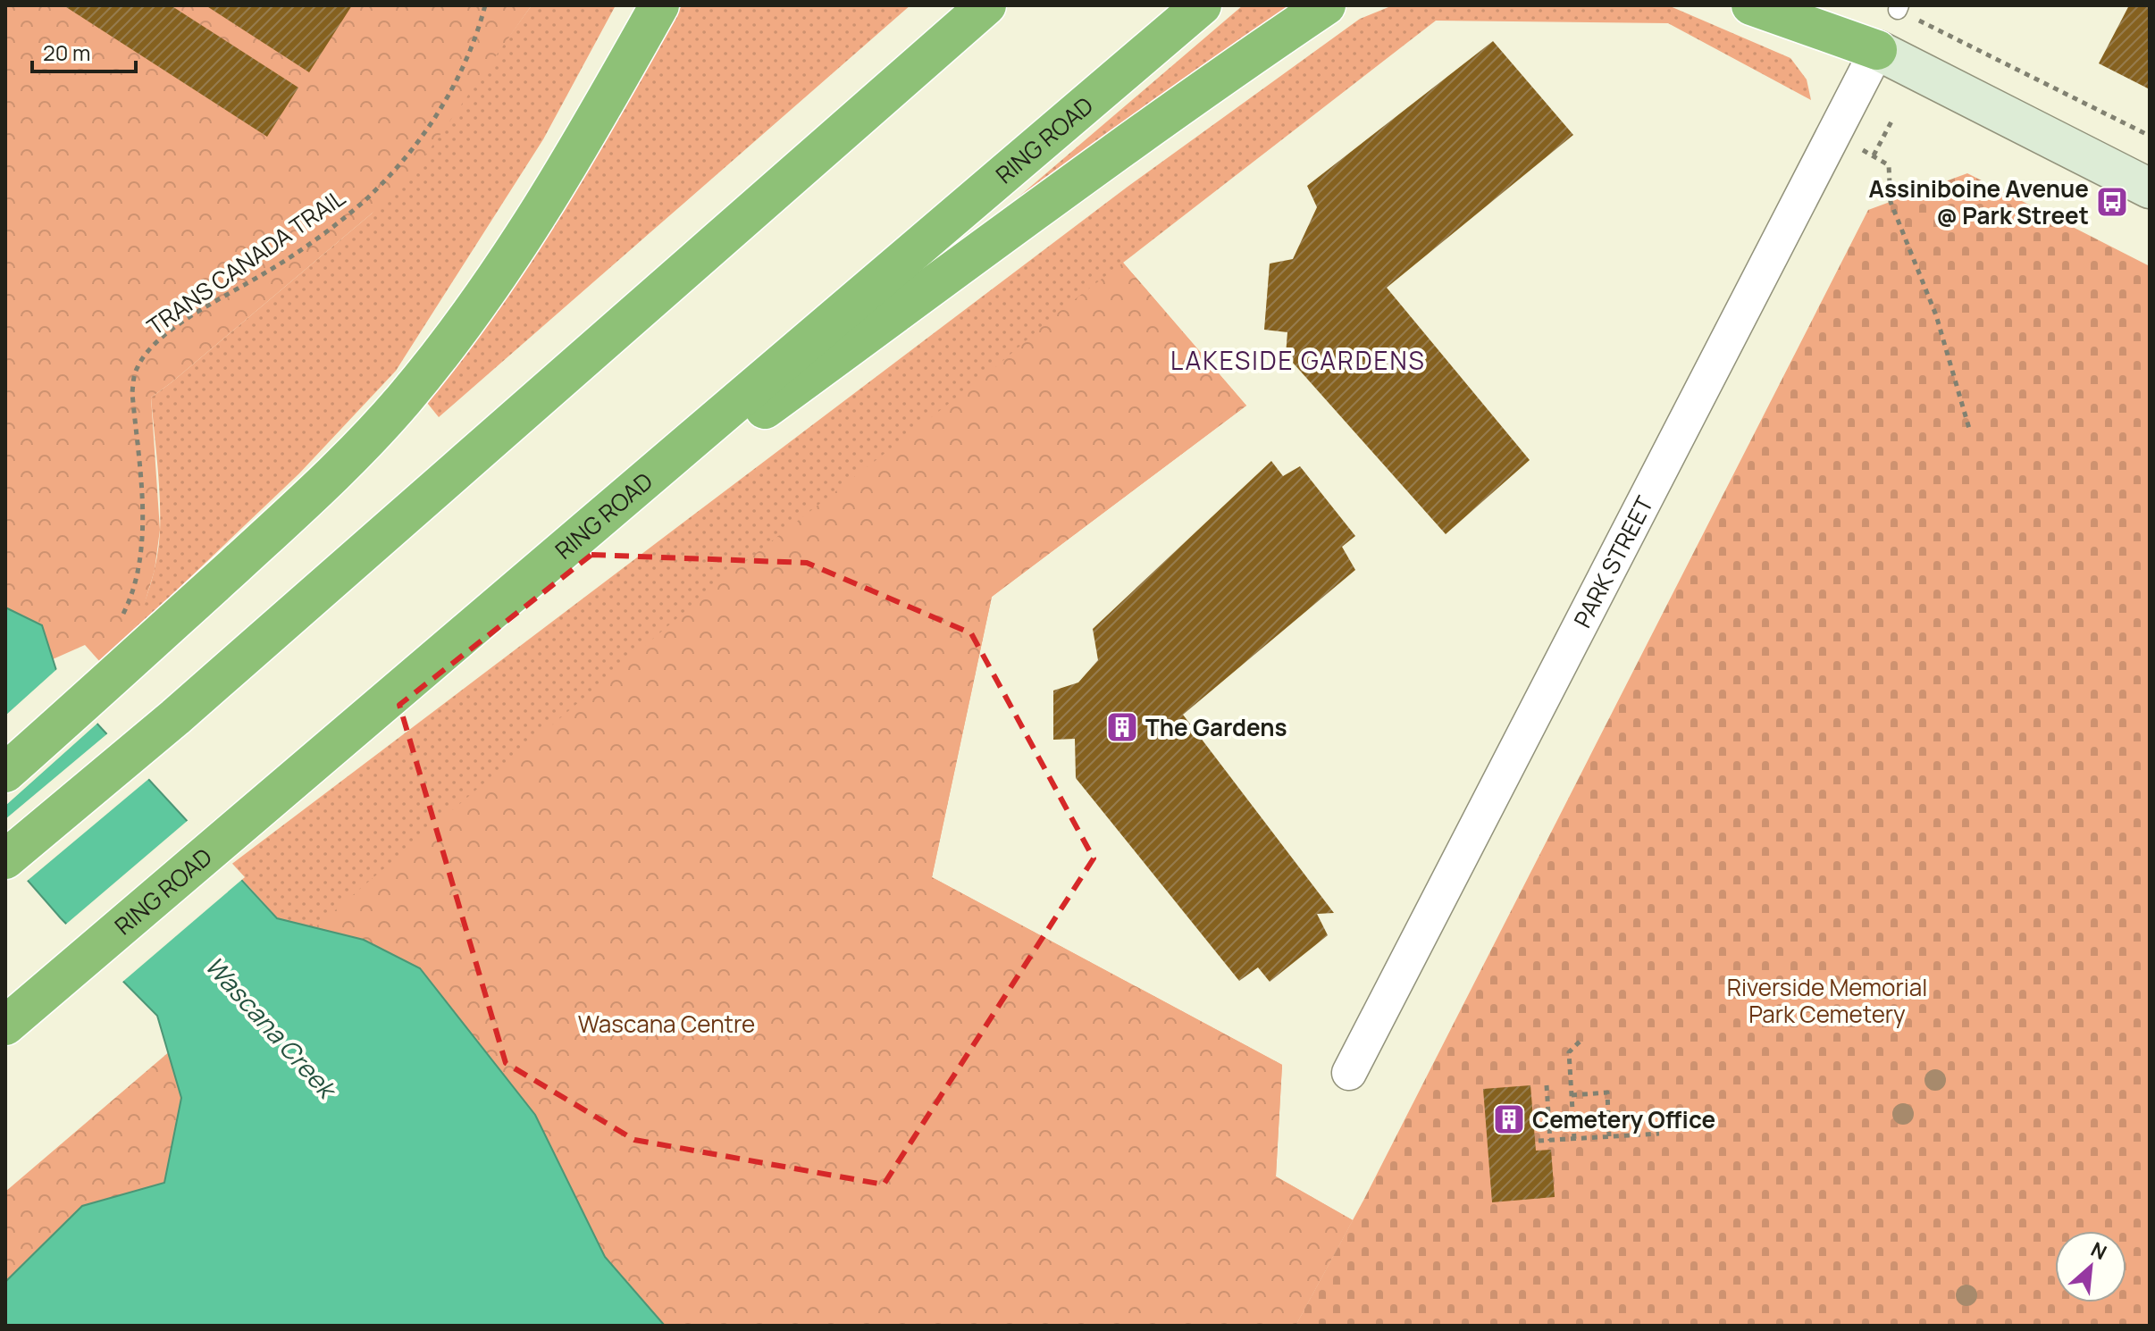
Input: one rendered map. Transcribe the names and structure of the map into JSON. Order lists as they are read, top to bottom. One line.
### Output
{"streets":{"highway":["RING ROAD"],"street":["PARK STREET"],"path":["TRANS CANADA TRAIL"]},"districts":["LAKESIDE GARDENS"],"water":["Wascana Creek"],"parks":["Riverside Memorial Park Cemetery","Wascana Centre"],"places":{"bus stop":["Assiniboine Avenue @ Park Street"],"building":["The Gardens","Cemetery Office"]},"scale_bar":"20 m","north":"top right"}
